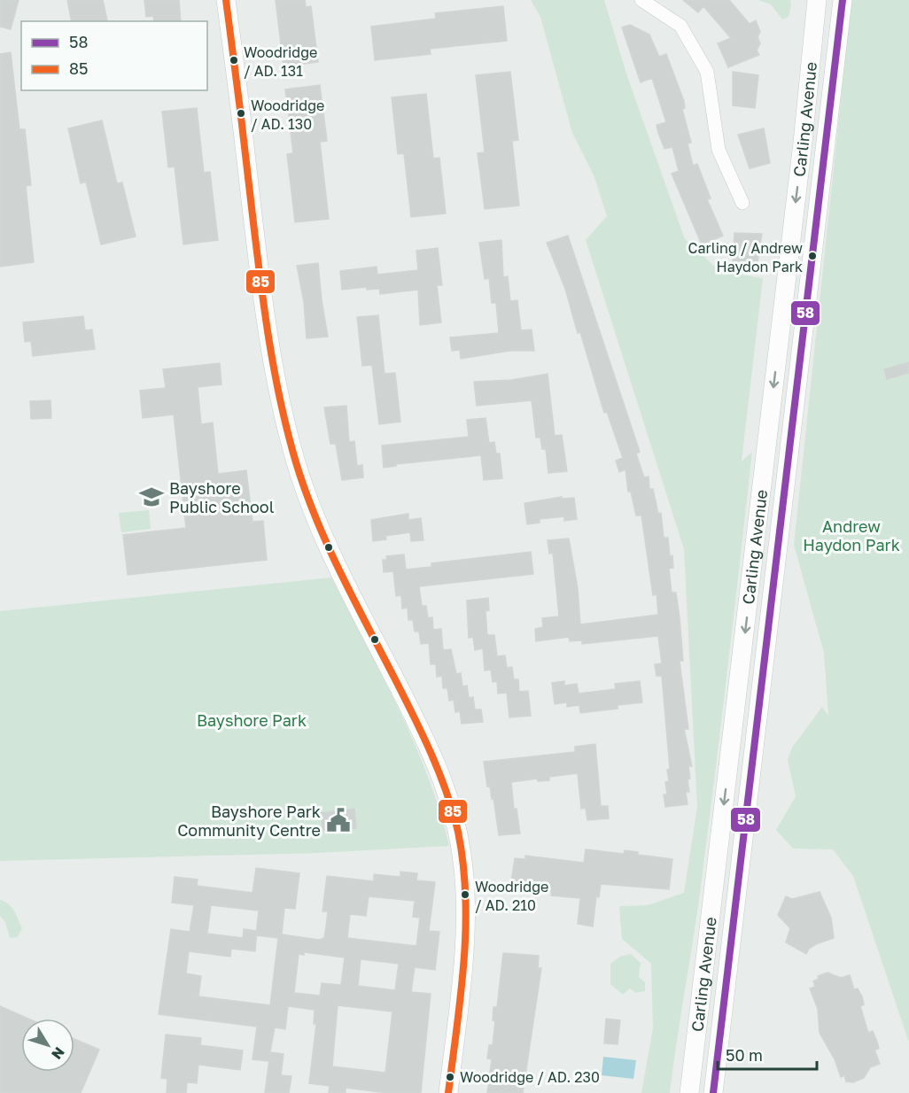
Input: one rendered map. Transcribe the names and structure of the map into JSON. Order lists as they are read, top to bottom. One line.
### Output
{"streets":{"main road":["Carling Avenue"]},"parks":["Andrew Haydon Park","Bayshore Park"],"places":{"other":["Woodridge / AD. 131","Woodridge / AD. 130","Carling / Andrew Haydon Park","Woodridge / AD. 210","Woodridge / AD. 230"],"school or university":["Bayshore Public School"],"public building":["Bayshore Park Community Centre"]},"lines":["transit line 58","transit line 85"],"legend":["58","85"],"scale_bar":"50 m","north":"bottom right"}
